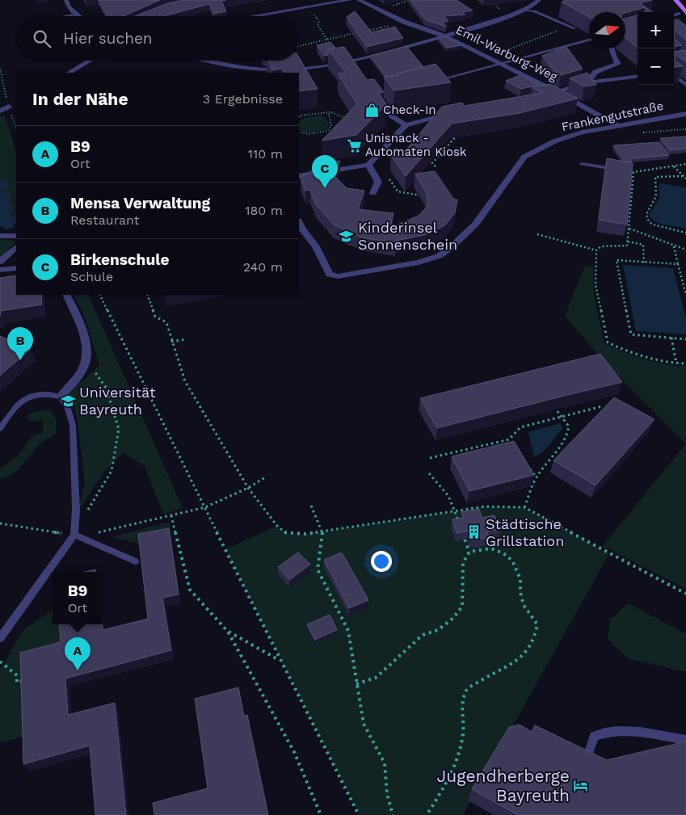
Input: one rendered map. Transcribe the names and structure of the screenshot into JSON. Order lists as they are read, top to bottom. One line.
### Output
{"streets":{"street":["Emil-Warburg-Weg","Frankengutstraße"]},"crossings":[["Emil-Warburg-Weg","Frankengutstraße"]],"places":{"shop":["Check-In"],"supermarket":["Unisnack - Automaten Kiosk"],"school or university":["Kinderinsel Sonnenschein","Universität Bayreuth"],"building":["Städtische Grillstation"],"hotel":["Jugendherberge Bayreuth"]},"north":"right","page":{"map_buttons":["+","−"],"search":"Hier suchen","heading":["In der Nähe","3 Ergebnisse"],"list":[{"mark":"A","name":"B9","note":"Ort","value":"110 m"},{"mark":"B","name":"Mensa Verwaltung","note":"Restaurant","value":"180 m"},{"mark":"C","name":"Birkenschule","note":"Schule","value":"240 m"}],"pins":["C","B","A"],"popup":["B9","Ort"]}}
